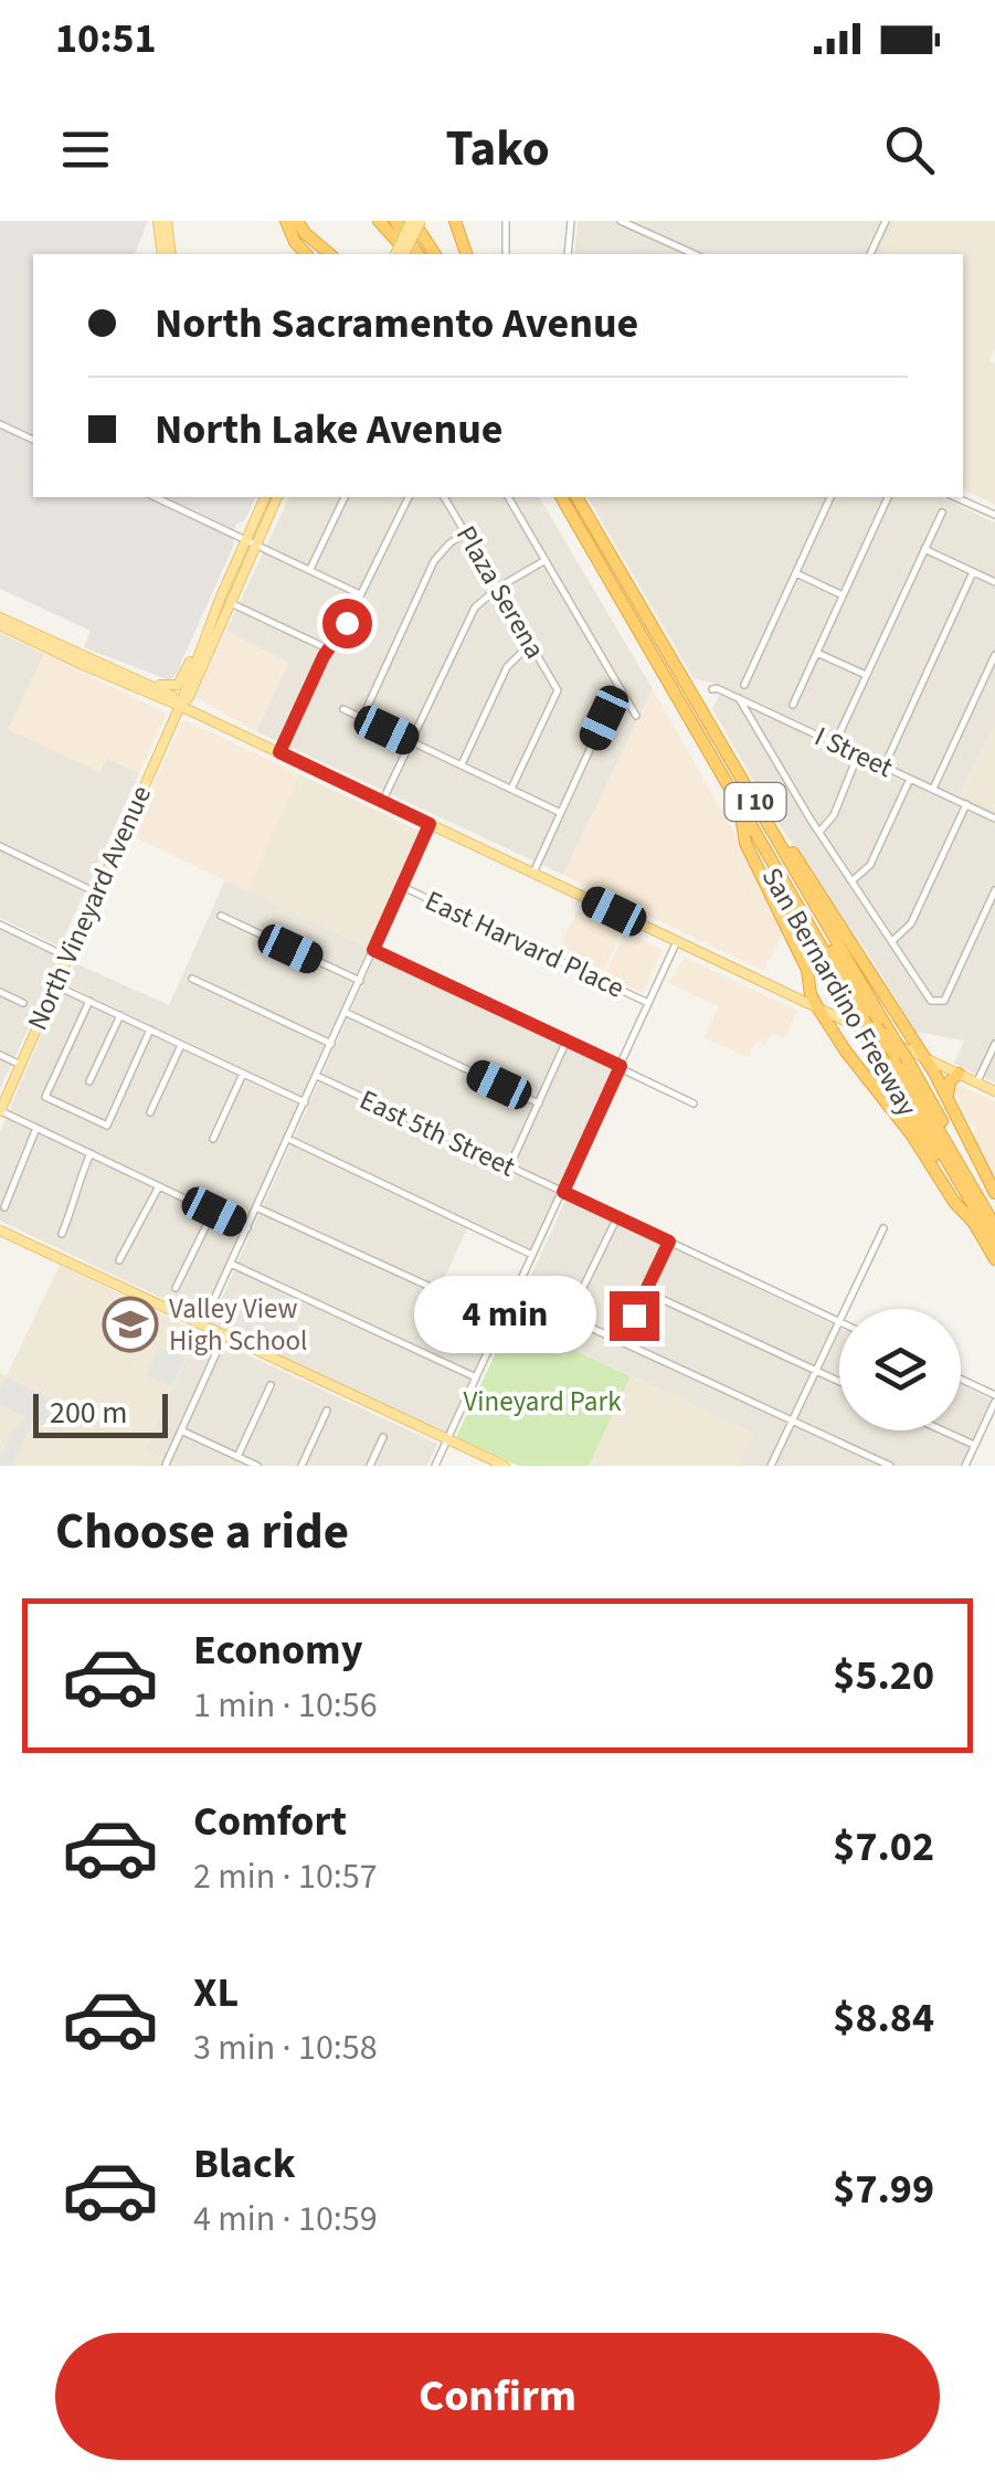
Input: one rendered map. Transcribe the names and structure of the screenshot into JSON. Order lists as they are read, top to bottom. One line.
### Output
{"streets":{"highway":["I 10","San Bernardino Freeway"],"main road":["North Vineyard Avenue"],"street":["Plaza Serena","I Street","East Harvard Place","East 5th Street"]},"parks":["Vineyard Park"],"places":{"school or university":["Valley View High School"]},"scale_bar":"200 m","page":{"status":"10:51","header":"Tako","banner":["North Sacramento Avenue","North Lake Avenue"],"bubble":"4 min","scale":"200 m","heading":"Choose a ride","list":[{"name":"Economy","note":"1 min · 10:56","value":"$5.20"},{"name":"Comfort","note":"2 min · 10:57","value":"$7.02"},{"name":"XL","note":"3 min · 10:58","value":"$8.84"},{"name":"Black","note":"4 min · 10:59","value":"$7.99"}],"buttons":"Confirm"}}
